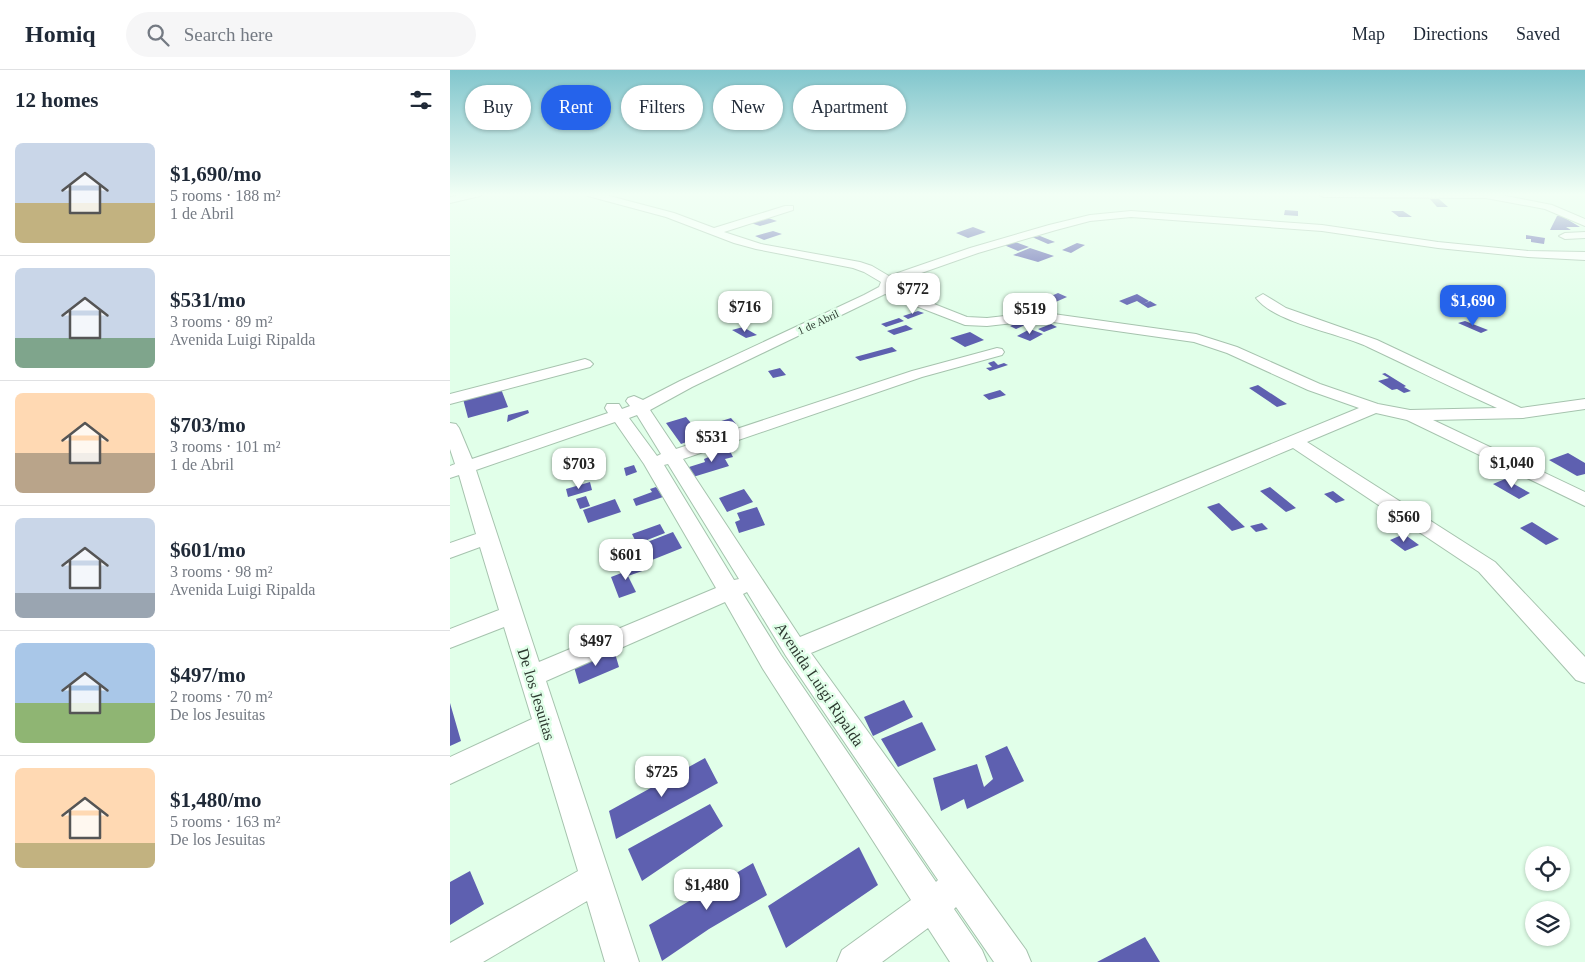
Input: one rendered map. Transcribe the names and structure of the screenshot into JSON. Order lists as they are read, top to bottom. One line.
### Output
{"streets":{"street":["1 de Abril","Avenida Luigi Ripalda","De los Jesuitas"]},"crossings":[["1 de Abril","Avenida Luigi Ripalda"],["1 de Abril","De los Jesuitas"]],"page":{"header":"Homiq","search":"Search here","nav":["Map","Directions","Saved"],"heading":"12 homes","chip":["Buy","Rent","Filters","New","Apartment"],"list":[{"name":"$1,690/mo","note":"5 rooms · 188 m² · 1 de Abril"},{"name":"$531/mo","note":"3 rooms · 89 m² · Avenida Luigi Ripalda"},{"name":"$703/mo","note":"3 rooms · 101 m² · 1 de Abril"},{"name":"$601/mo","note":"3 rooms · 98 m² · Avenida Luigi Ripalda"},{"name":"$497/mo","note":"2 rooms · 70 m² · De los Jesuitas"},{"name":"$1,480/mo","note":"5 rooms · 163 m² · De los Jesuitas"}],"price":["$772","$1,690","$716","$519","$531","$1,040","$703","$560","$601","$497","$725","$1,480"]}}
